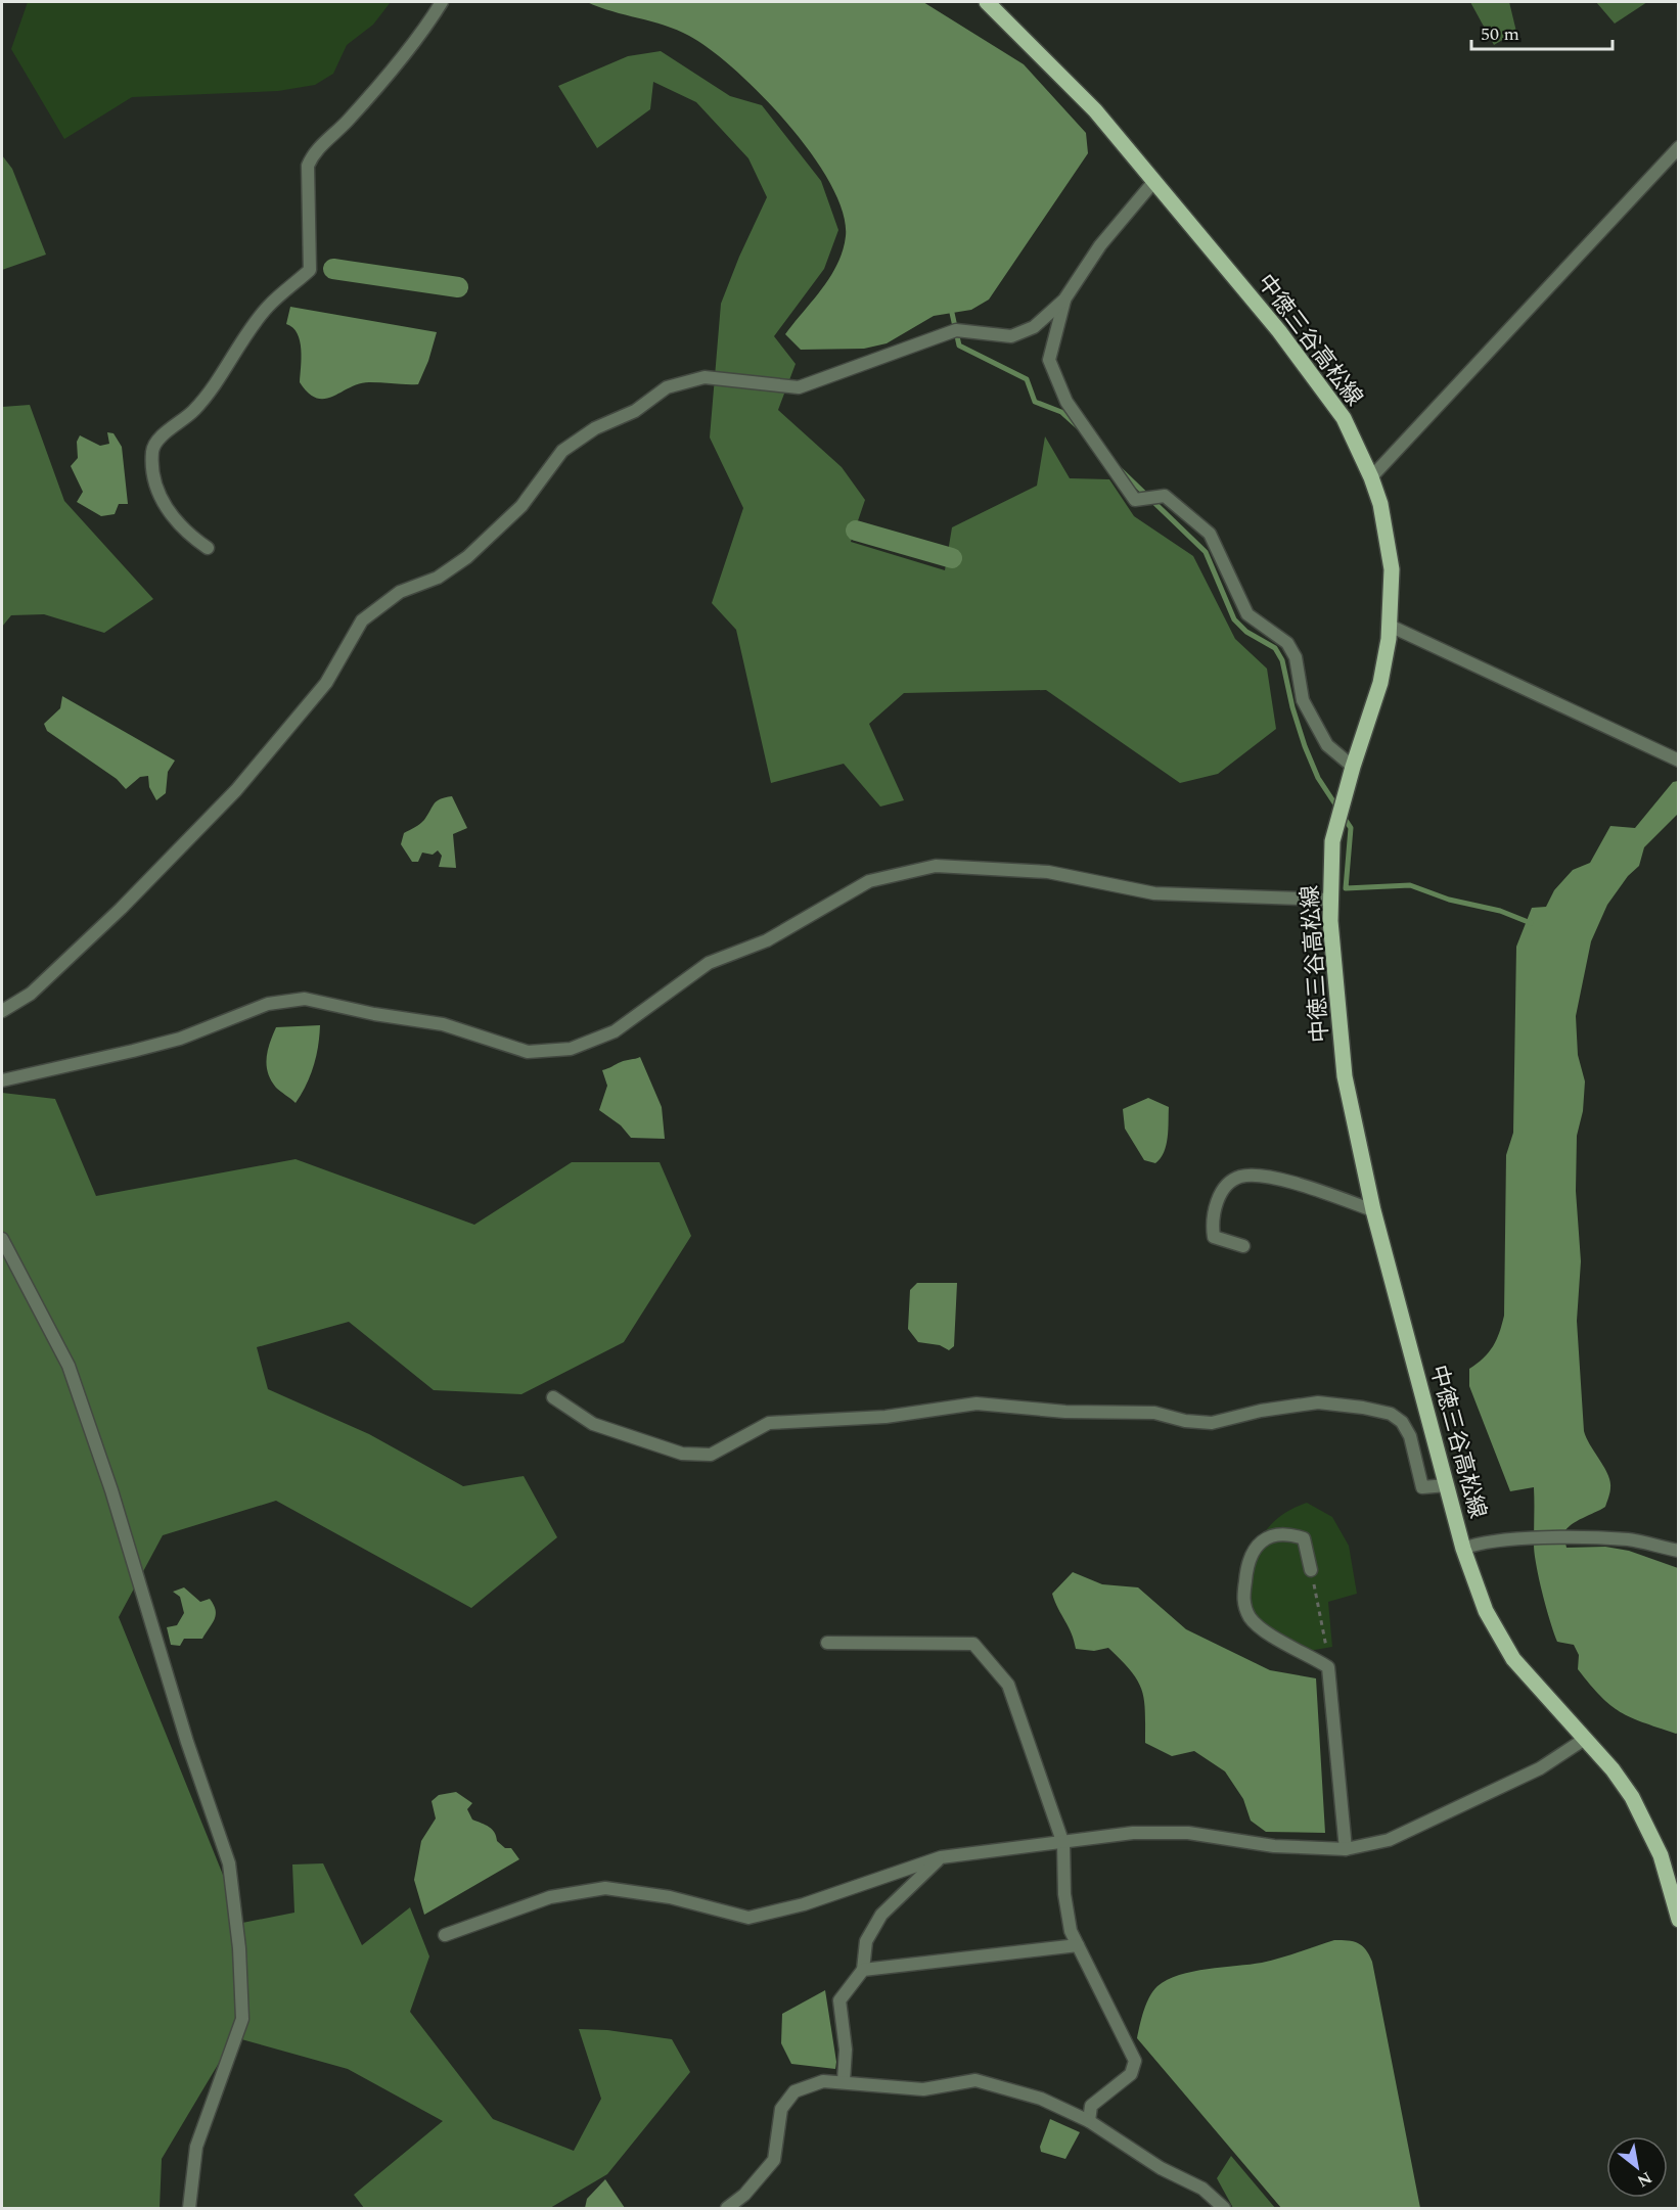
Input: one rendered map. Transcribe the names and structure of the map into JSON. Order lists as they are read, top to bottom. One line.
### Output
{"streets":{"main road":["中徳三谷高松線"]},"scale_bar":"50 m","north":"bottom right"}
